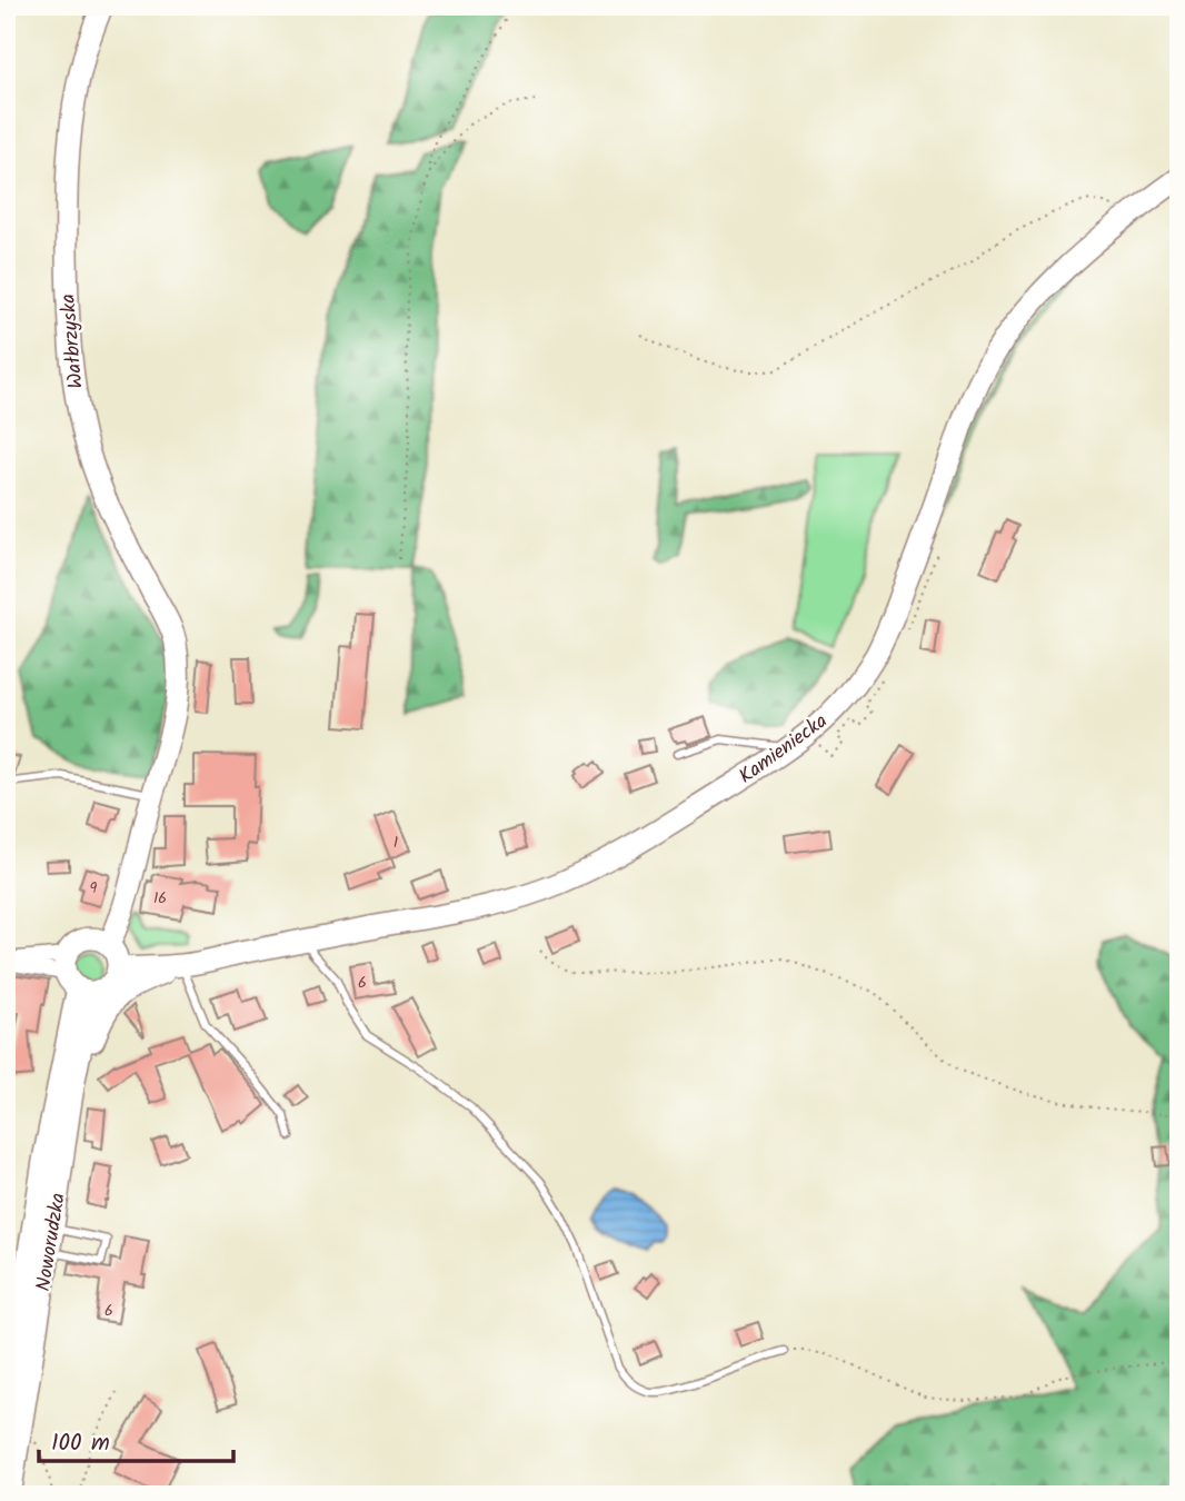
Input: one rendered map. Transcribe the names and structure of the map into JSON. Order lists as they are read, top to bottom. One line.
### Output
{"streets":{"main road":["Wałbrzyska","Kamieniecka","Noworudzka"]},"house_numbers":["1","9","16","6","6"],"scale_bar":"100 m"}
